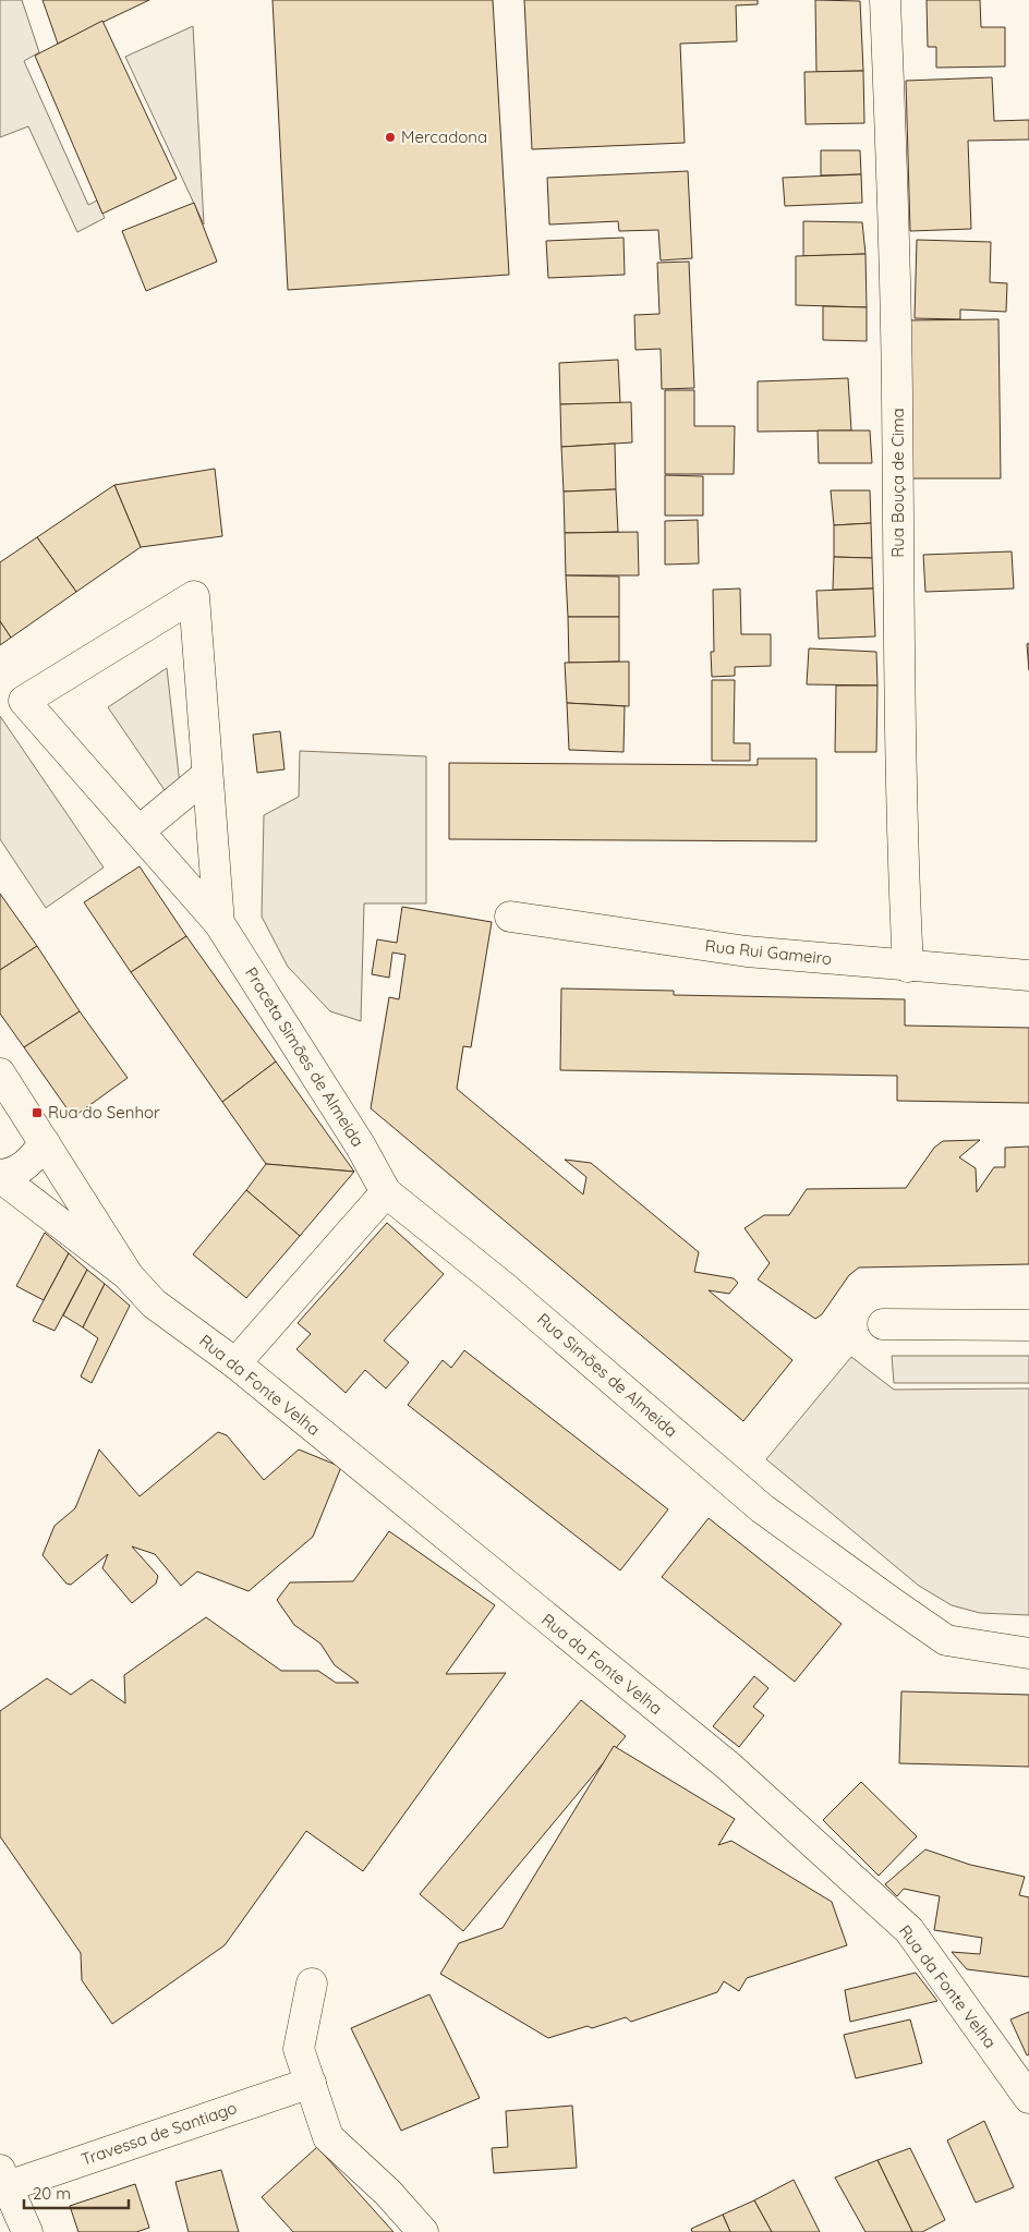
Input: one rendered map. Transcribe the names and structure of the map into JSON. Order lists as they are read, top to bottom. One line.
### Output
{"streets":{"street":["Rua Bouça de Cima","Rua Rui Gameiro","Praceta Simões de Almeida","Rua Simões de Almeida","Rua da Fonte Velha","Travessa de Santiago"]},"crossings":[["Rua Bouça de Cima","Rua Rui Gameiro"],["Praceta Simões de Almeida","Rua Simões de Almeida"]],"places":{"other":["Mercadona"],"transit":["Rua do Senhor"]},"scale_bar":"20 m"}
